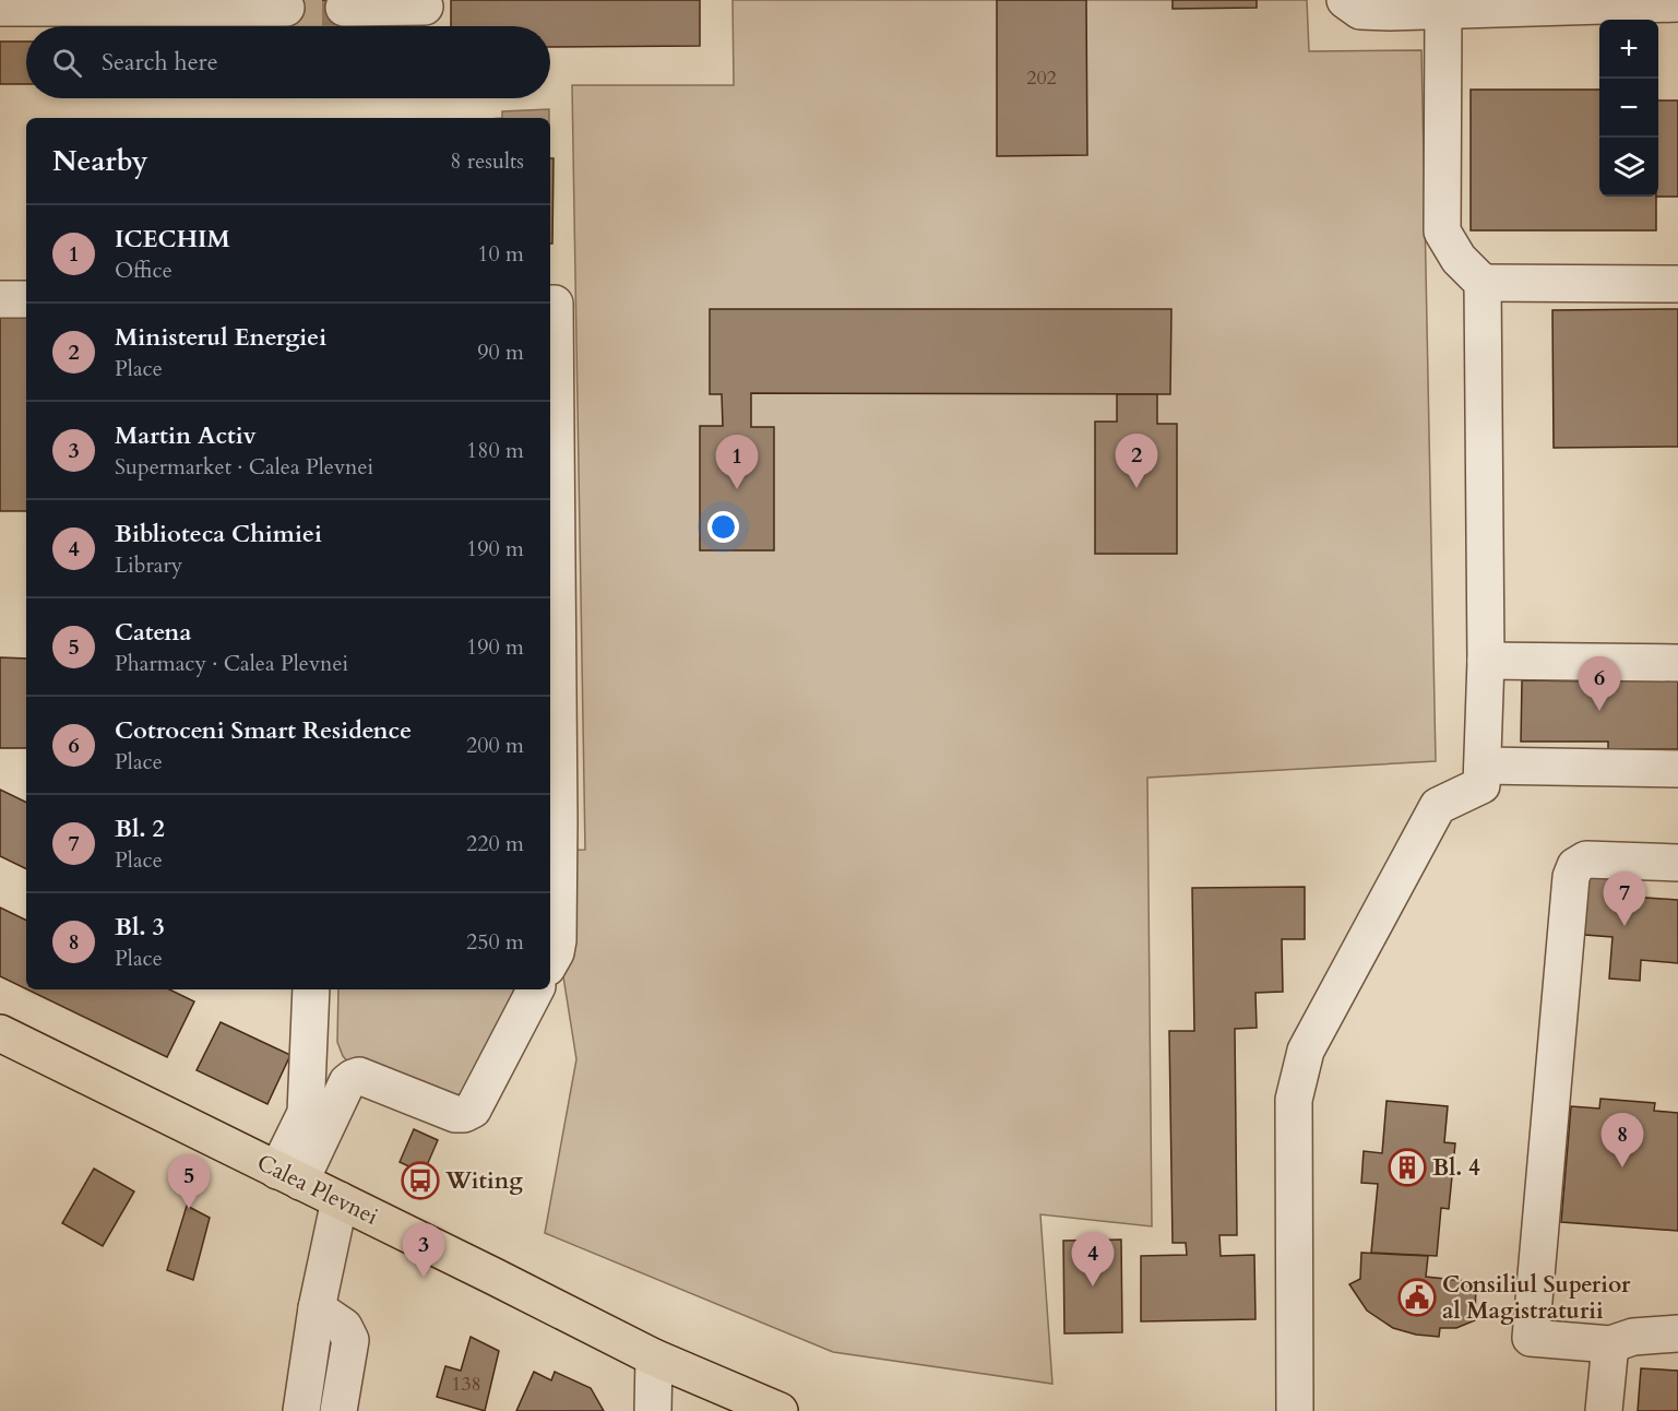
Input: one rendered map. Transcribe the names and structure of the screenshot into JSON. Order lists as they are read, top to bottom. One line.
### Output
{"streets":{"main road":["Calea Plevnei"]},"places":{"building":["Bl. 4"],"bus stop":["Witing"],"public building":["Consiliul Superior al Magistraturii"]},"house_numbers":["202","138"],"page":{"map_buttons":["+","−"],"search":"Search here","heading":["Nearby","8 results"],"list":[{"mark":"1","name":"ICECHIM","note":"Office","value":"10 m"},{"mark":"2","name":"Ministerul Energiei","note":"Place","value":"90 m"},{"mark":"3","name":"Martin Activ","note":"Supermarket · Calea Plevnei","value":"180 m"},{"mark":"4","name":"Biblioteca Chimiei","note":"Library","value":"190 m"},{"mark":"5","name":"Catena","note":"Pharmacy · Calea Plevnei","value":"190 m"},{"mark":"6","name":"Cotroceni Smart Residence","note":"Place","value":"200 m"},{"mark":"7","name":"Bl. 2","note":"Place","value":"220 m"},{"mark":"8","name":"Bl. 3","note":"Place","value":"250 m"}],"pins":["2","1","6","7","8","5","3","4"]}}
